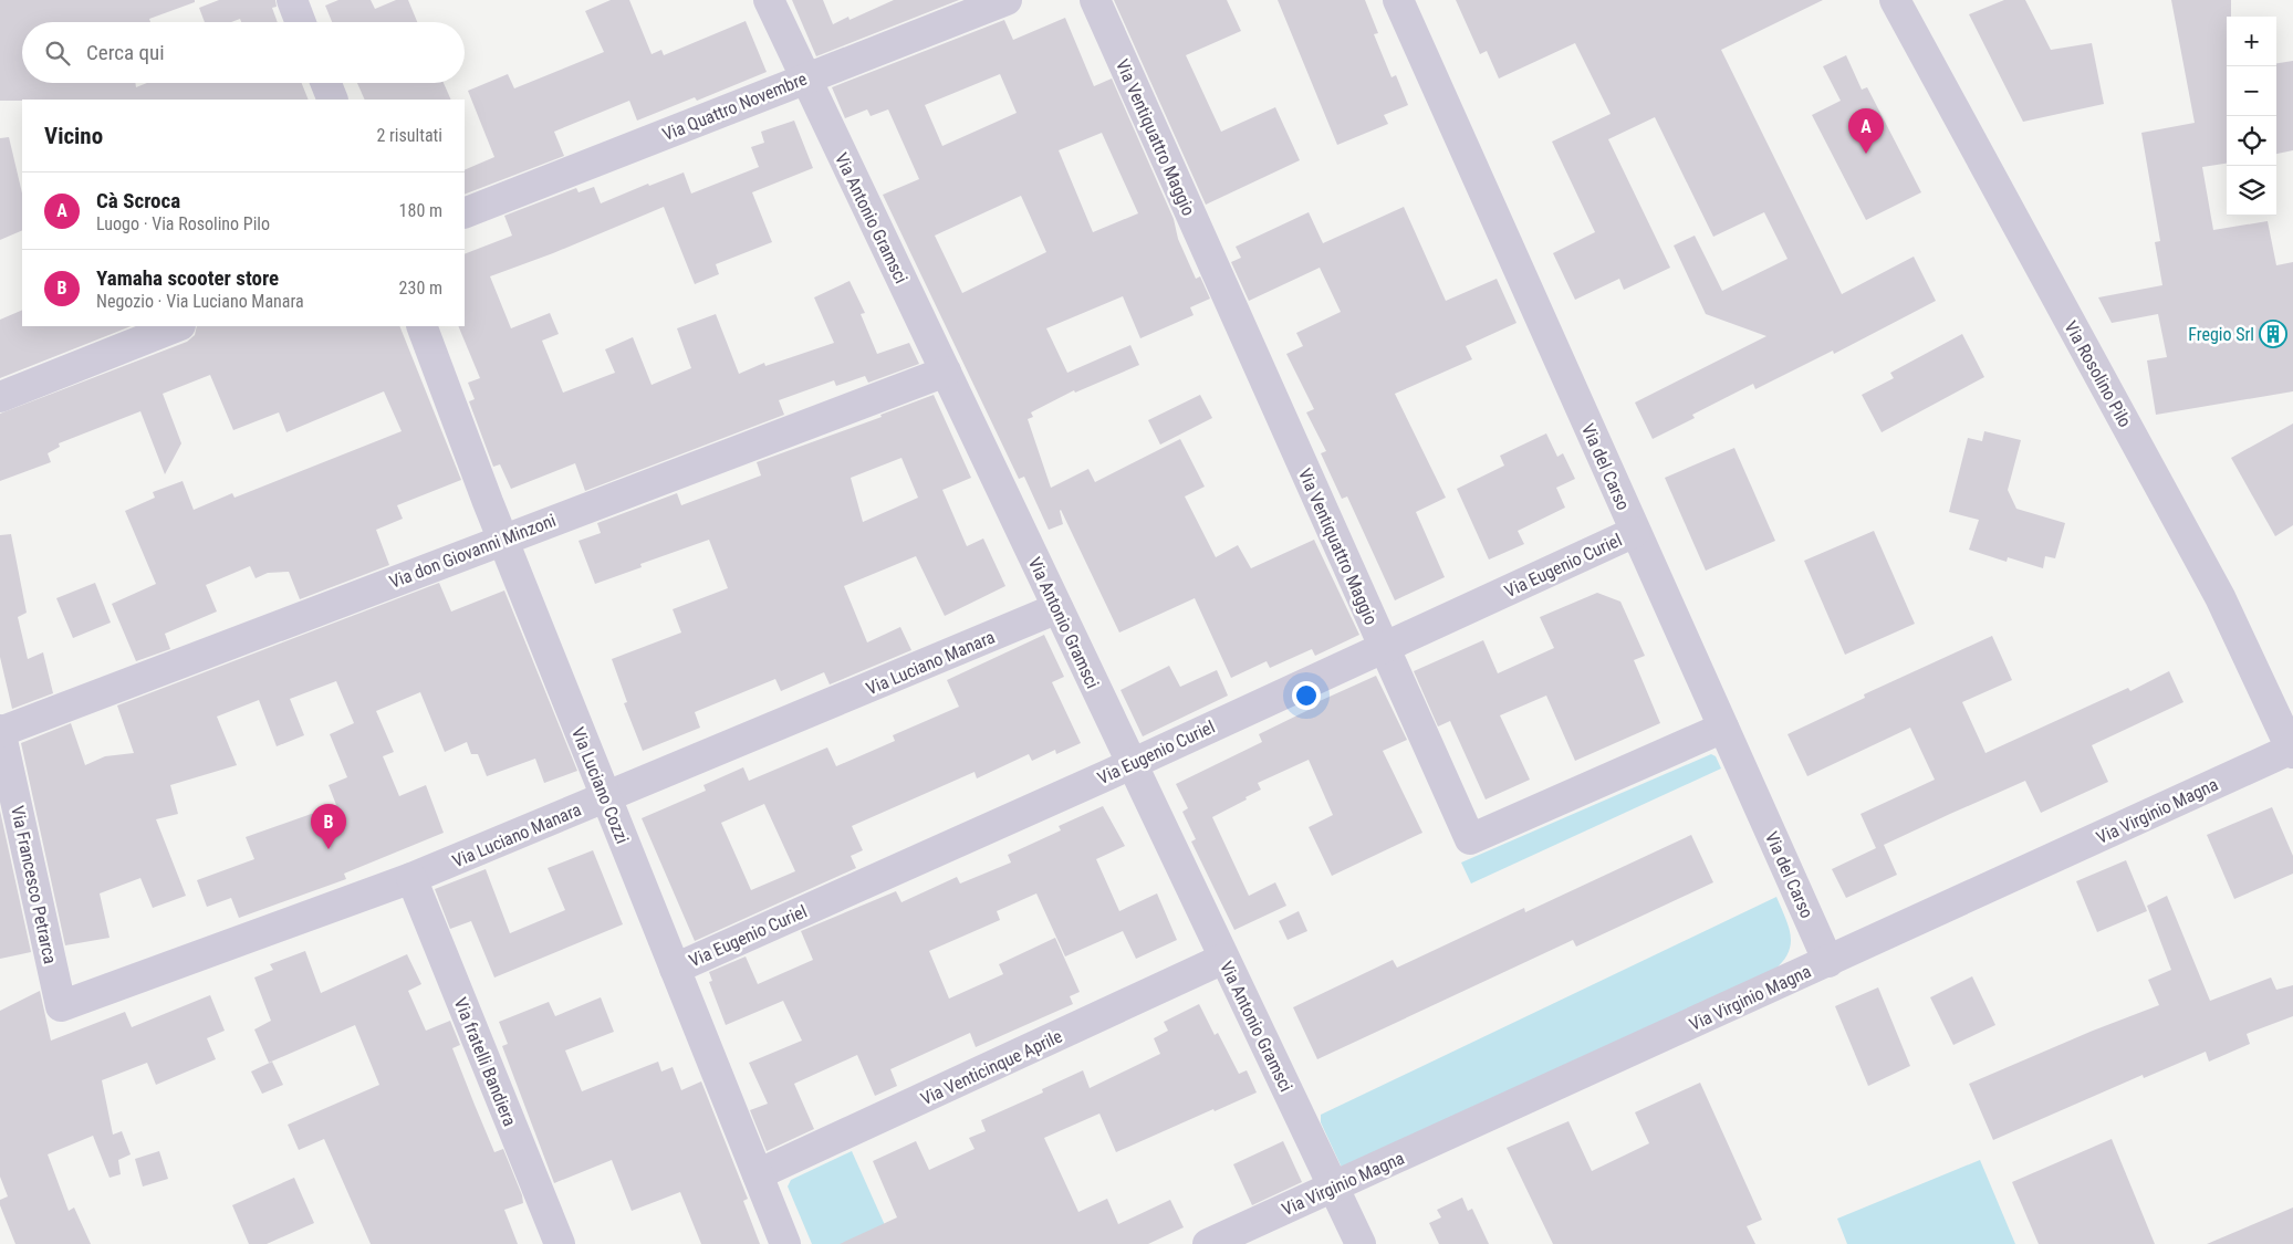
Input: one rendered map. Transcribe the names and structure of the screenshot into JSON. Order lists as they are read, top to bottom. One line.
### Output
{"streets":{"street":["Via Quattro Novembre","Via Ventiquattro Maggio","Via Antonio Gramsci","Via Rosolino Pilo","Via del Carso","Via don Giovanni Minzoni","Via Eugenio Curiel","Via Luciano Manara","Via Luciano Cozzi","Via Virginio Magna","Via Francesco Petrarca","Via fratelli Bandiera","Via Venticinque Aprile"]},"crossings":[["Via Quattro Novembre","Via Antonio Gramsci"],["Via Ventiquattro Maggio","Via del Carso"],["Via Ventiquattro Maggio","Via Eugenio Curiel"],["Via Antonio Gramsci","Via don Giovanni Minzoni"],["Via Antonio Gramsci","Via Eugenio Curiel"],["Via Antonio Gramsci","Via Luciano Manara"],["Via Antonio Gramsci","Via Virginio Magna"],["Via Antonio Gramsci","Via Venticinque Aprile"],["Via Rosolino Pilo","Via Virginio Magna"],["Via del Carso","Via Eugenio Curiel"],["Via del Carso","Via Virginio Magna"],["Via don Giovanni Minzoni","Via Luciano Cozzi"],["Via don Giovanni Minzoni","Via Francesco Petrarca"],["Via Eugenio Curiel","Via Luciano Cozzi"],["Via Luciano Manara","Via Luciano Cozzi"],["Via Luciano Manara","Via Francesco Petrarca"],["Via Luciano Manara","Via fratelli Bandiera"],["Via Luciano Cozzi","Via Venticinque Aprile"]],"places":{"building":["Fregio Srl"]},"page":{"map_buttons":["+","−"],"search":"Cerca qui","heading":["Vicino","2 risultati"],"pins":["A","B"],"list":[{"mark":"A","name":"Cà Scroca","note":"Luogo · Via Rosolino Pilo","value":"180 m"},{"mark":"B","name":"Yamaha scooter store","note":"Negozio · Via Luciano Manara","value":"230 m"}]}}
